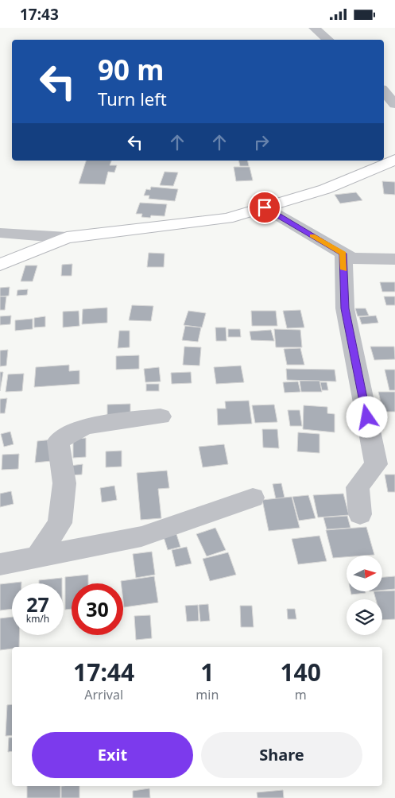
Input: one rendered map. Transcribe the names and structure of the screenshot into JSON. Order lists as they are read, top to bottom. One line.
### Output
{"north":"right","page":{"status":"17:43","turn":["90 m","Turn left"],"speed":"27 km/h","limit":"30","eta":["17:44","Arrival","1","min","140","m"],"buttons":["Exit","Share"]}}
